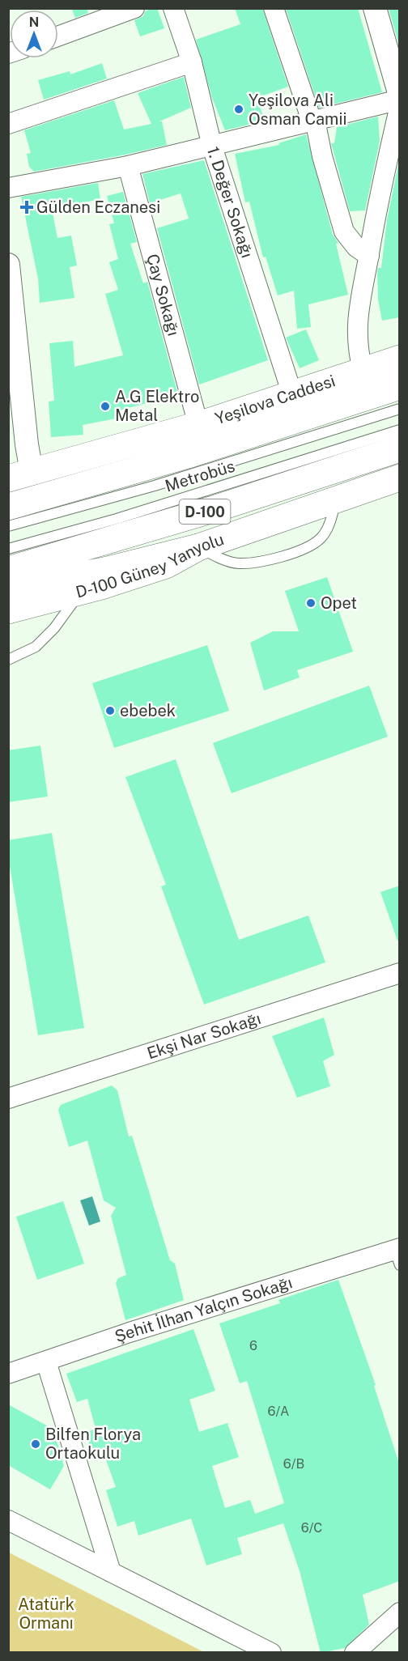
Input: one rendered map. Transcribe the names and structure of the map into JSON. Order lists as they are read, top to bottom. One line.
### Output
{"streets":{"main road":["Yeşilova Caddesi","D-100","D-100 Güney Yanyolu"],"street":["1. Değer Sokağı","Çay Sokağı","Ekşi Nar Sokağı","Şehit İlhan Yalçın Sokağı"],"lane":["Metrobüs"]},"crossings":[["1. Değer Sokağı","Yeşilova Caddesi"],["Çay Sokağı","Yeşilova Caddesi"]],"parks":["Atatürk Ormanı"],"places":{"other":["Yeşilova Ali Osman Camii","A.G Elektro Metal","Opet","ebebek","Bilfen Florya Ortaokulu"],"health":["Gülden Eczanesi"]},"house_numbers":["6","6/A","6/B","6/C"],"north":"top"}
